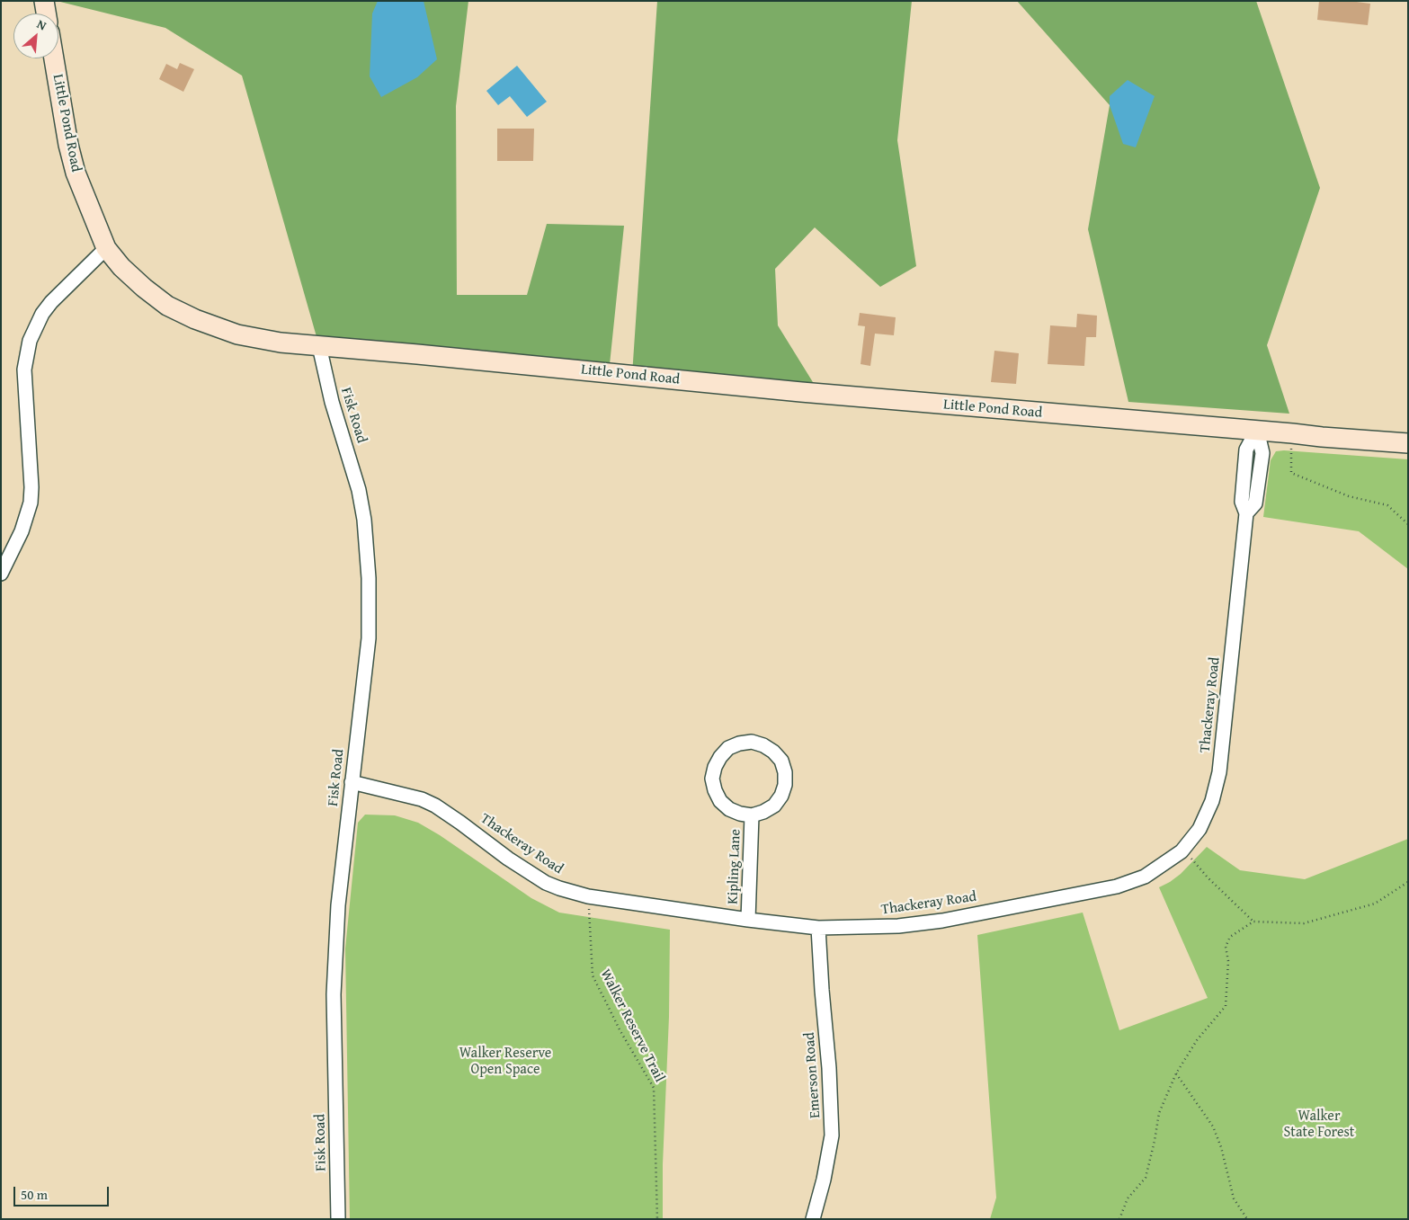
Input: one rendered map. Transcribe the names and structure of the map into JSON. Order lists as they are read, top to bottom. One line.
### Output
{"streets":{"street":["Little Pond Road","Fisk Road","Thackeray Road","Kipling Lane","Emerson Road"],"path":["Walker Reserve Trail"]},"crossings":[["Little Pond Road","Fisk Road"],["Little Pond Road","Thackeray Road"],["Fisk Road","Thackeray Road"],["Thackeray Road","Kipling Lane"],["Thackeray Road","Walker Reserve Trail"],["Thackeray Road","Emerson Road"]],"parks":["Walker Reserve Open Space","Walker State Forest"],"scale_bar":"50 m","north":"top right"}
